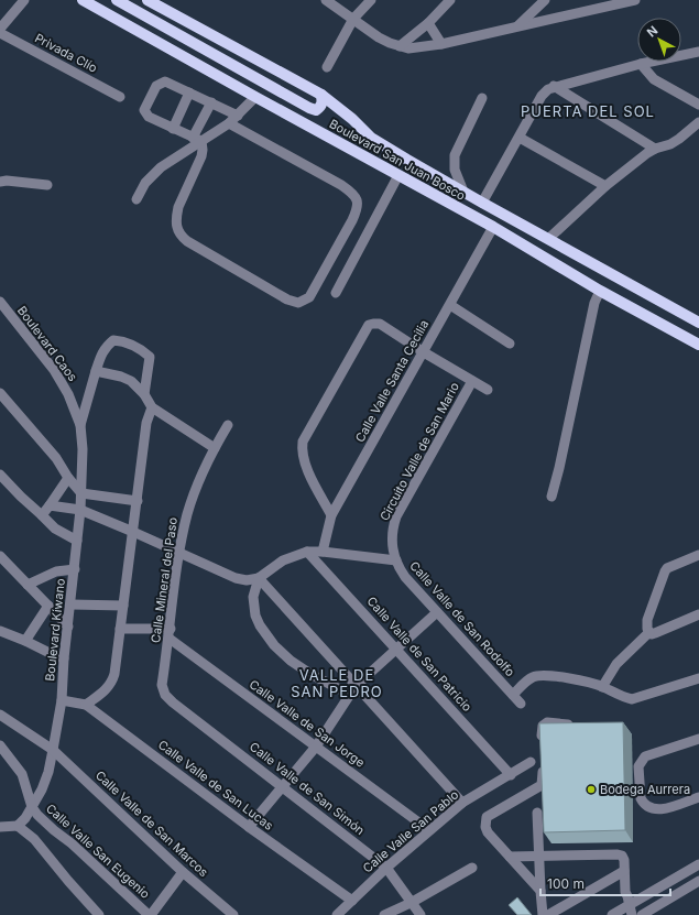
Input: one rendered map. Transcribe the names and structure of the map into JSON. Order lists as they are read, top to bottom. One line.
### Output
{"streets":{"main road":["Boulevard San Juan Bosco"],"street":["Privada Clío","Boulevard Caos","Calle Valle Santa Cecilia","Circuito Valle de San Mario","Calle Mineral del Paso","Calle Valle de San Rodolfo","Boulevard Kiwano","Calle Valle de San Patricio","Calle Valle de San Jorge","Calle Valle de San Lucas","Calle Valle de San Simón","Calle Valle de San Marcos","Calle Valle San Pablo","Calle Valle San Eugenio"]},"crossings":[["Boulevard San Juan Bosco","Calle Valle Santa Cecilia"],["Boulevard Caos","Boulevard Kiwano"],["Calle Valle Santa Cecilia","Calle Valle de San Rodolfo"],["Circuito Valle de San Mario","Calle Valle de San Rodolfo"],["Calle Mineral del Paso","Calle Valle de San Jorge"],["Calle Mineral del Paso","Calle Valle de San Simón"],["Calle Valle de San Rodolfo","Calle Valle de San Patricio"],["Boulevard Kiwano","Calle Valle de San Lucas"],["Boulevard Kiwano","Calle Valle de San Marcos"],["Boulevard Kiwano","Calle Valle San Eugenio"],["Calle Valle de San Patricio","Calle Valle San Pablo"],["Calle Valle de San Jorge","Calle Valle San Pablo"],["Calle Valle de San Lucas","Calle Valle San Pablo"],["Calle Valle de San Simón","Calle Valle San Pablo"]],"districts":["PUERTA DEL SOL","VALLE DE SAN PEDRO"],"places":["Bodega Aurrera"],"scale_bar":"100 m","north":"top left"}
